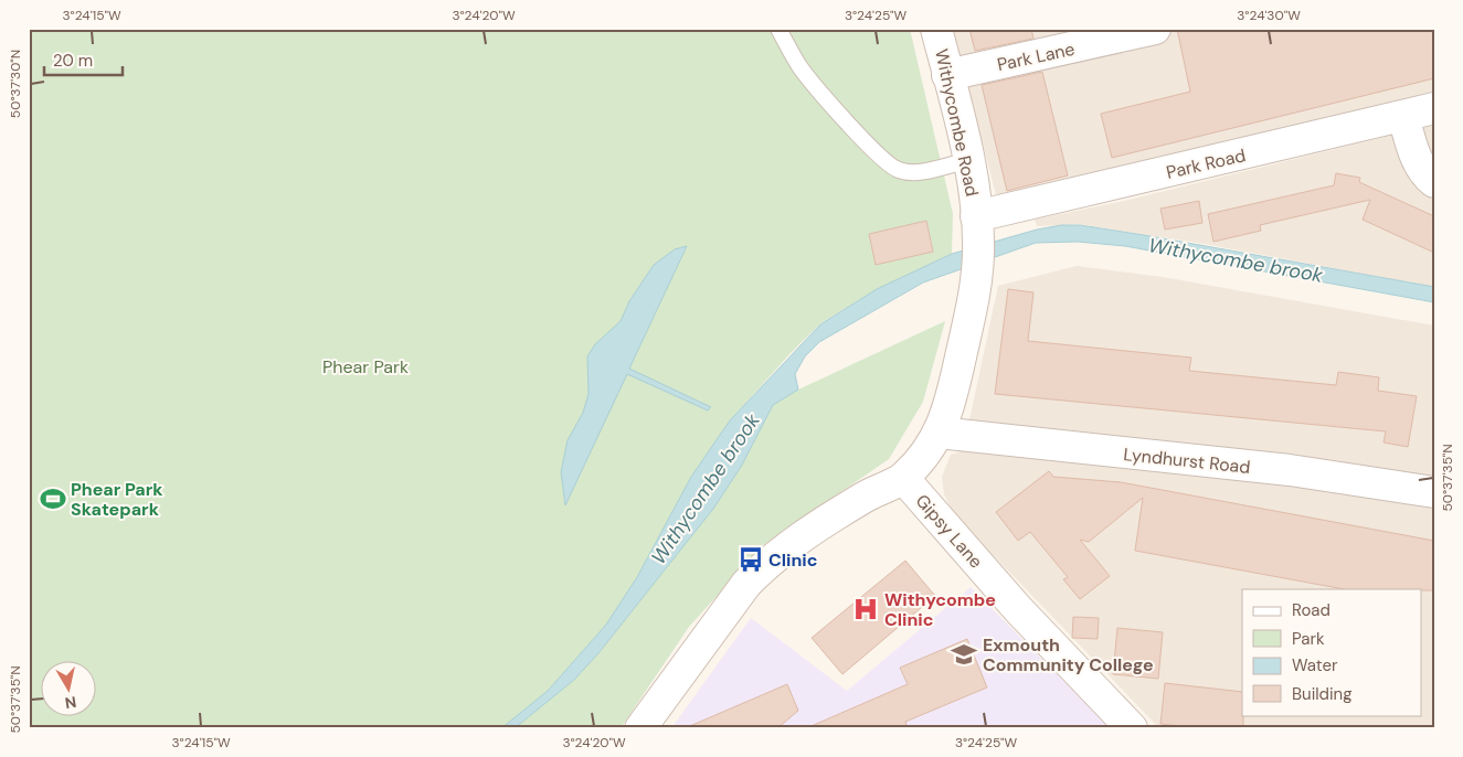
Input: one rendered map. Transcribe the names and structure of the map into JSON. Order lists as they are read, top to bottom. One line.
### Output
{"streets":{"street":["Park Lane","Withycombe Road","Park Road","Lyndhurst Road","Gipsy Lane"]},"crossings":[["Park Lane","Withycombe Road"],["Withycombe Road","Park Road"],["Withycombe Road","Lyndhurst Road"],["Withycombe Road","Gipsy Lane"]],"water":["Withycombe brook"],"parks":["Phear Park"],"places":{"sports":["Phear Park Skatepark"],"bus stop":["Clinic"],"hospital":["Withycombe Clinic"],"school or university":["Exmouth Community College"]},"legend":["Road","Park","Water","Building"],"scale_bar":"20 m","north":"bottom","coordinates":["3°24'15\"W","3°24'20\"W","3°24'25\"W","3°24'30\"W","50°37'30\"N","50°37'35\"N"]}
